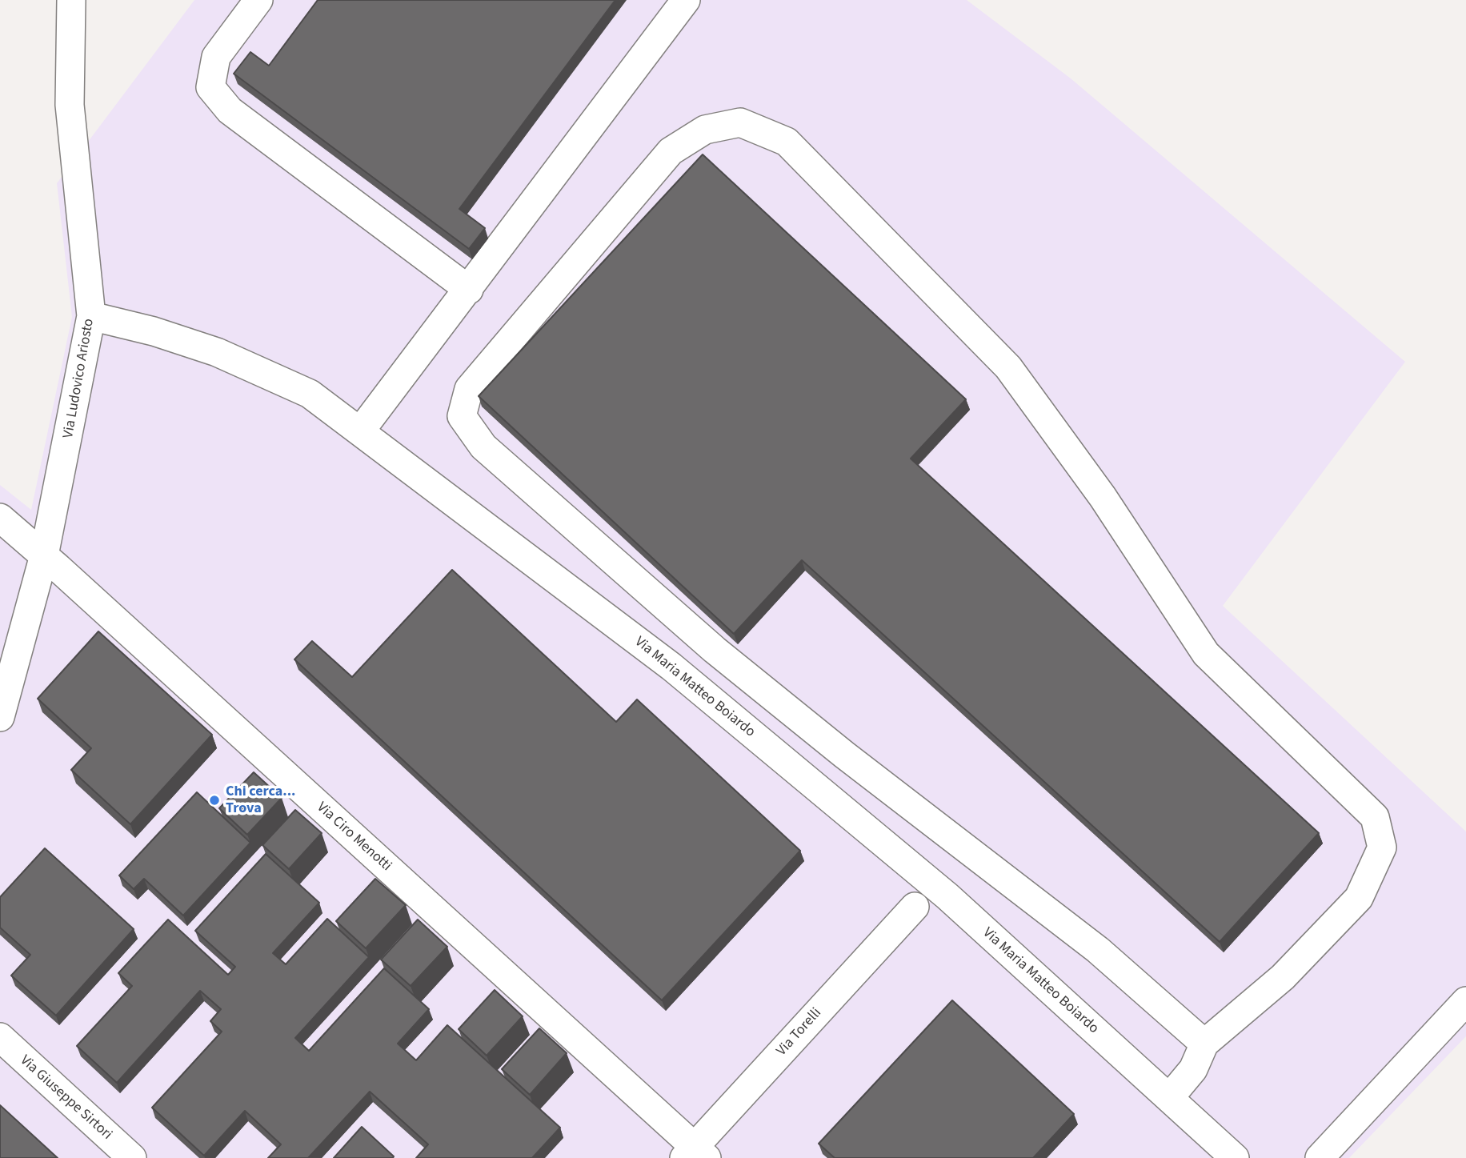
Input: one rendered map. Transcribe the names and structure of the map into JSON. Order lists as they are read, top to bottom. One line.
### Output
{"streets":{"street":["Via Ludovico Ariosto","Via Maria Matteo Boiardo","Via Ciro Menotti","Via Torelli","Via Giuseppe Sirtori"]},"crossings":[["Via Ludovico Ariosto","Via Maria Matteo Boiardo"],["Via Ludovico Ariosto","Via Ciro Menotti"],["Via Ciro Menotti","Via Torelli"]],"places":["Chi cerca... Trova"]}
